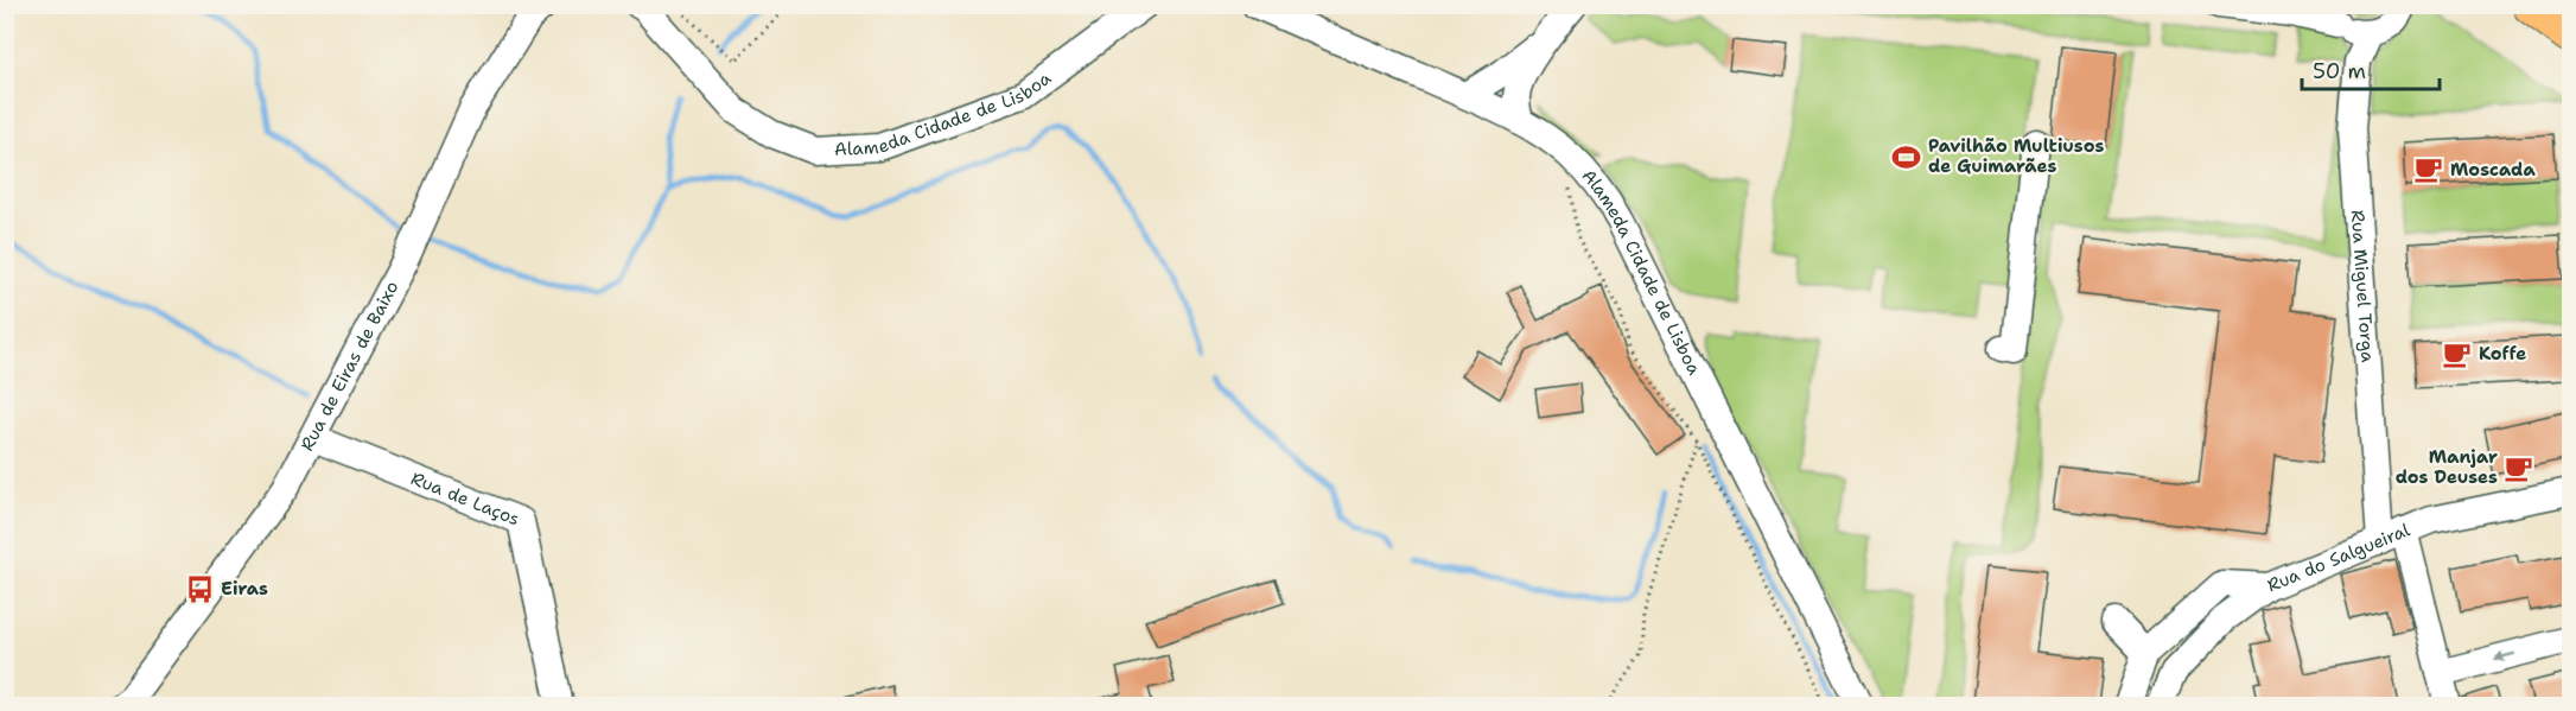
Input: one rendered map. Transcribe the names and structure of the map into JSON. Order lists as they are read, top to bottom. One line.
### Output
{"streets":{"street":["Alameda Cidade de Lisboa","Rua Miguel Torga","Rua de Eiras de Baixo","Rua de Laços","Rua do Salgueiral"]},"crossings":[["Rua Miguel Torga","Rua do Salgueiral"],["Rua de Eiras de Baixo","Rua de Laços"]],"places":{"sports":["Pavilhão Multiusos de Guimarães"],"cafe":["Moscada","Koffe","Manjar dos Deuses"],"bus stop":["Eiras"]},"scale_bar":"50 m"}
